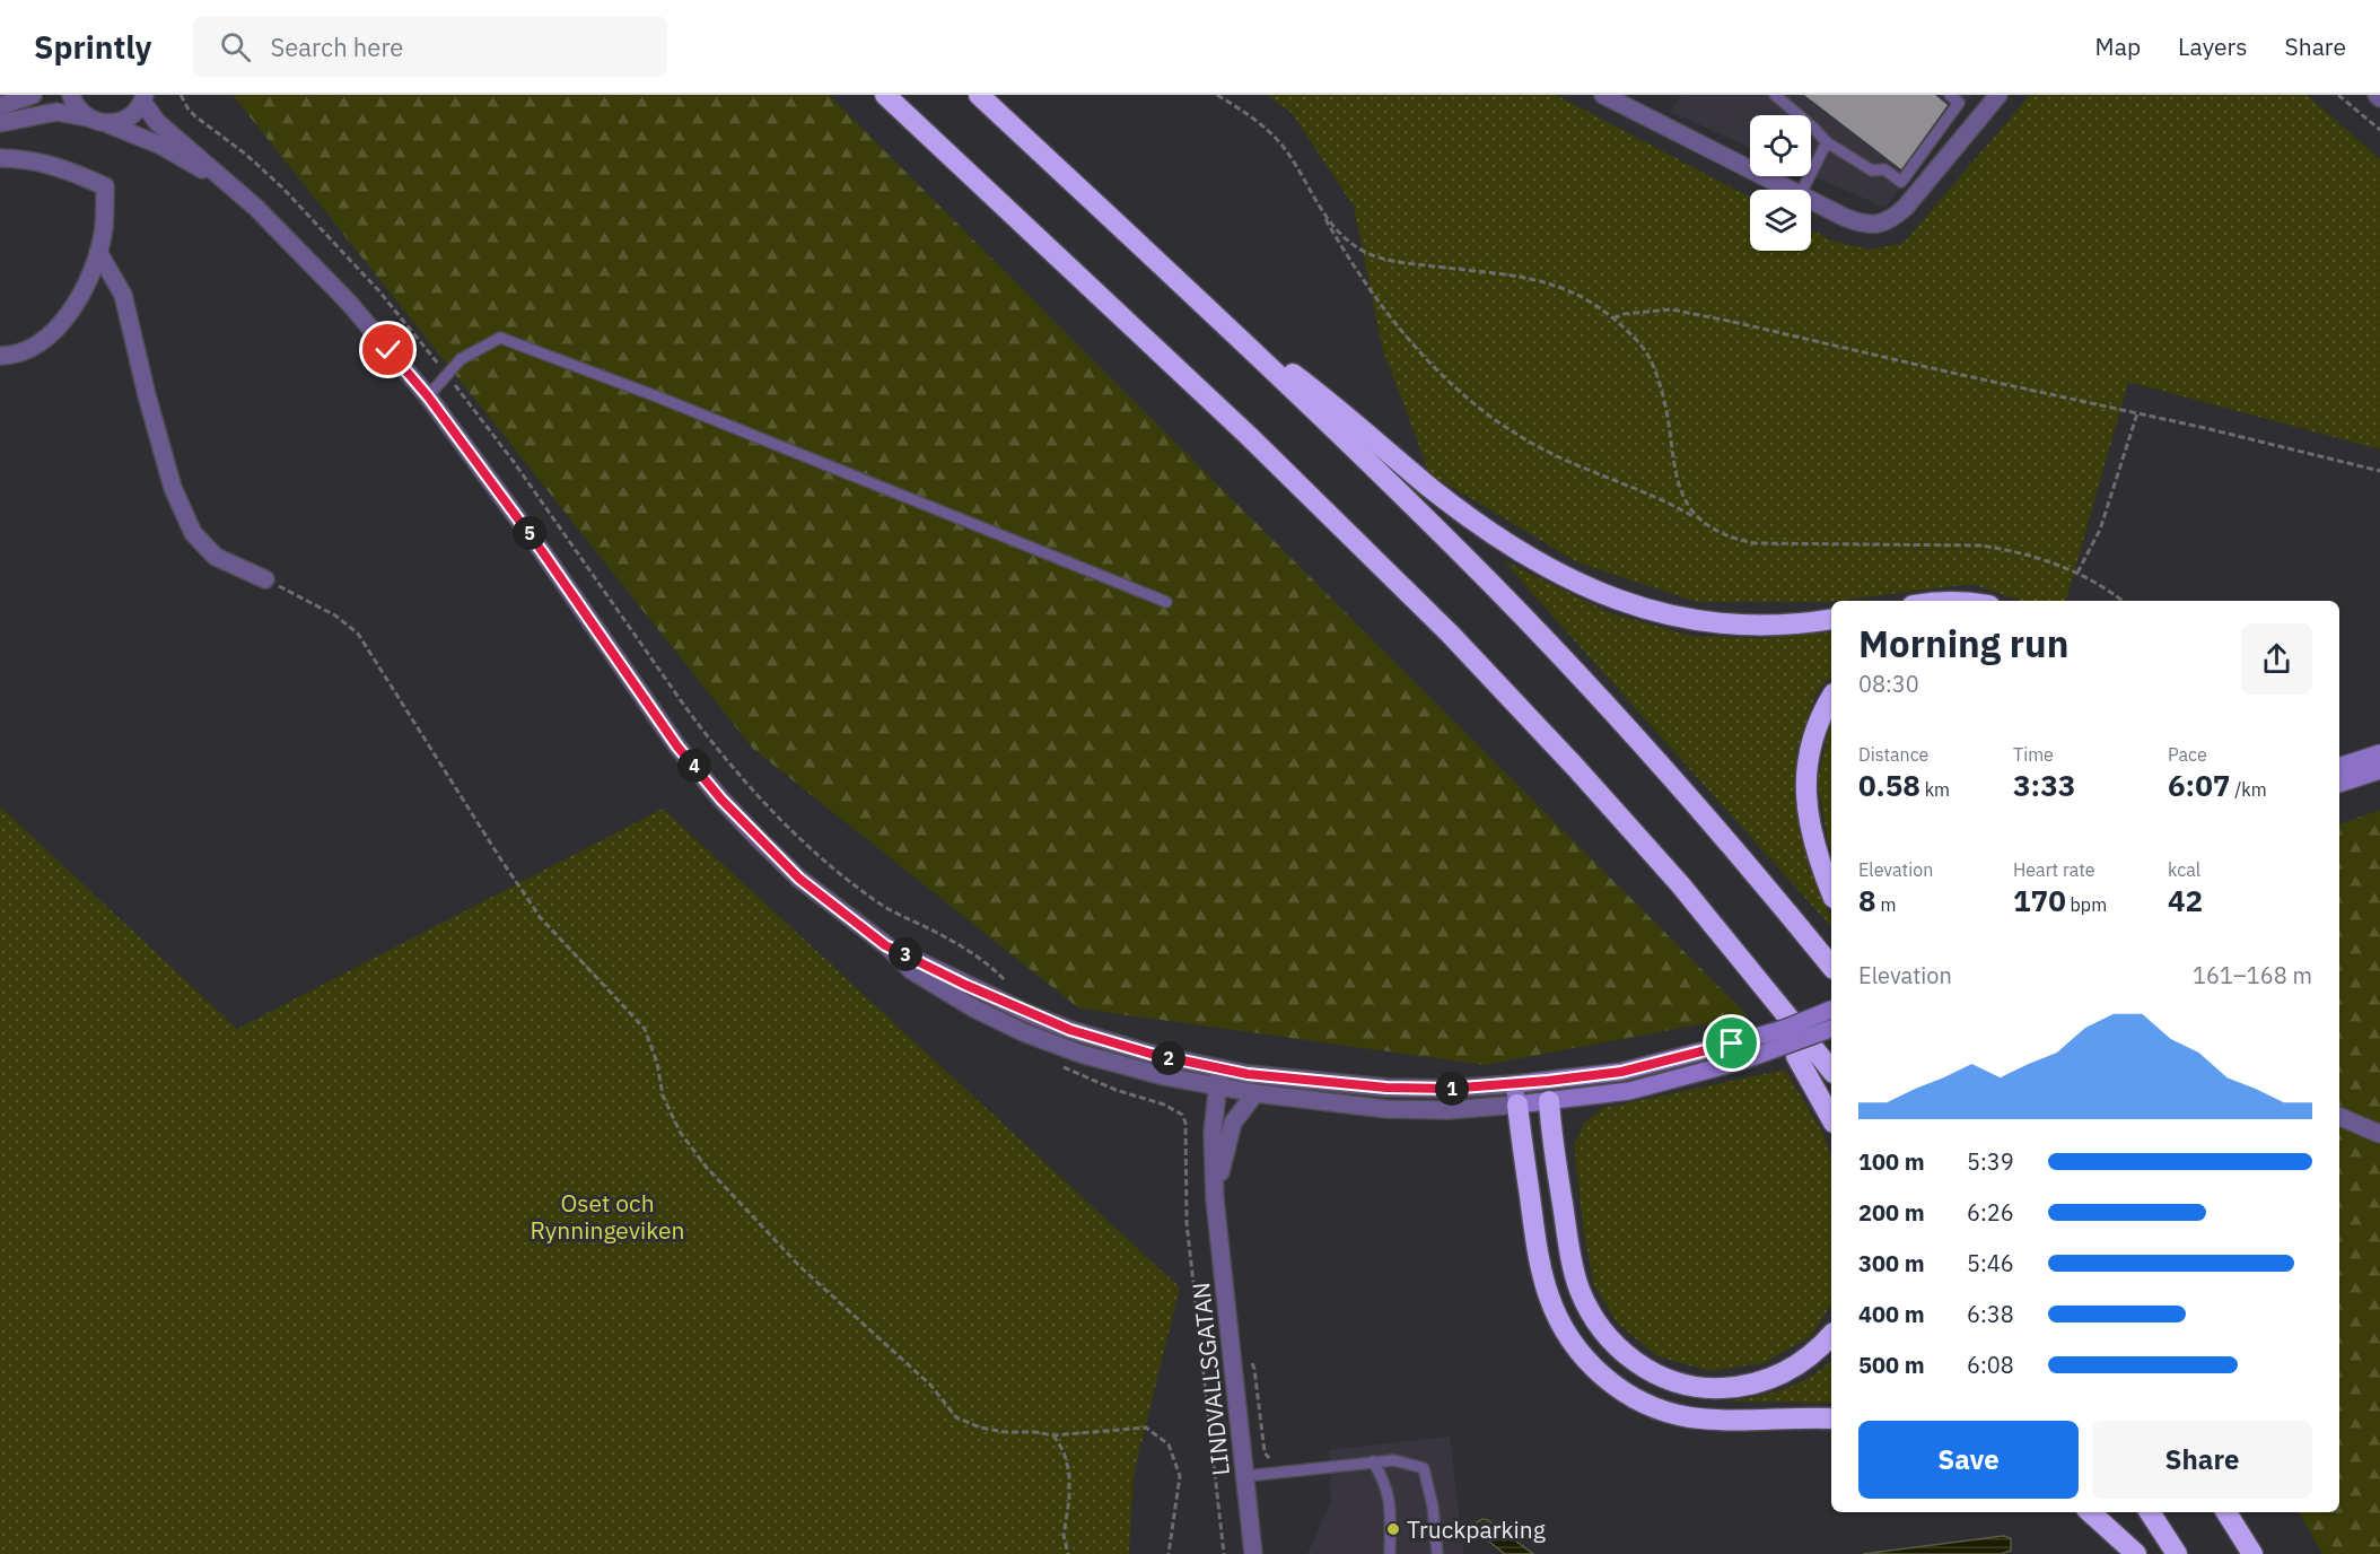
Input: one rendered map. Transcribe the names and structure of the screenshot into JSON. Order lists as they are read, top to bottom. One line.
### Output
{"streets":{"street":["LINDVALLSGATAN"]},"parks":["Oset och Rynningeviken"],"places":["Truckparking"],"page":{"header":"Sprintly","search":"Search here","nav":["Map","Layers","Share"],"pins":["5","4","3","2","1"],"heading":["Morning run","08:30"],"stats":[["Distance","0.58 km"],["Time","3:33"],["Pace","6:07 /km"],["Elevation","8 m"],["Heart rate","170 bpm"],["kcal","42"]],"chart":["Elevation","161–168 m"],"list":[{"name":"100 m","note":"5:39"},{"name":"200 m","note":"6:26"},{"name":"300 m","note":"5:46"},{"name":"400 m","note":"6:38"},{"name":"500 m","note":"6:08"}],"buttons":["Save","Share"]}}
